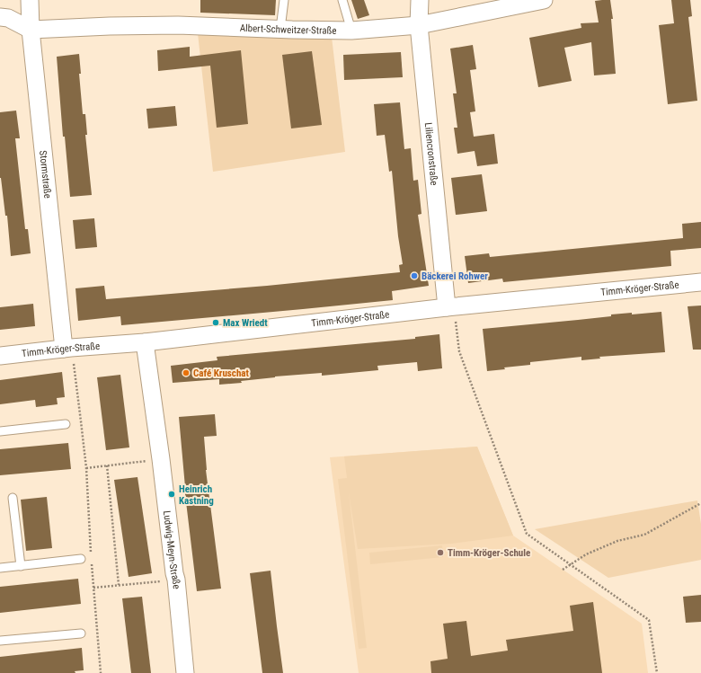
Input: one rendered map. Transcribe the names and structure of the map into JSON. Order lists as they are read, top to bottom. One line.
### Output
{"streets":{"street":["Albert-Schweitzer-Straße","Liliencronstraße","Stormstraße","Timm-Kröger-Straße","Ludwig-Meyn-Straße"]},"crossings":[["Albert-Schweitzer-Straße","Liliencronstraße"],["Albert-Schweitzer-Straße","Stormstraße"],["Liliencronstraße","Timm-Kröger-Straße"],["Stormstraße","Timm-Kröger-Straße"],["Timm-Kröger-Straße","Ludwig-Meyn-Straße"]],"places":["Bäckerei Rohwer","Max Wriedt","Café Kruschat","Heinrich Kastning","Timm-Kröger-Schule"]}
